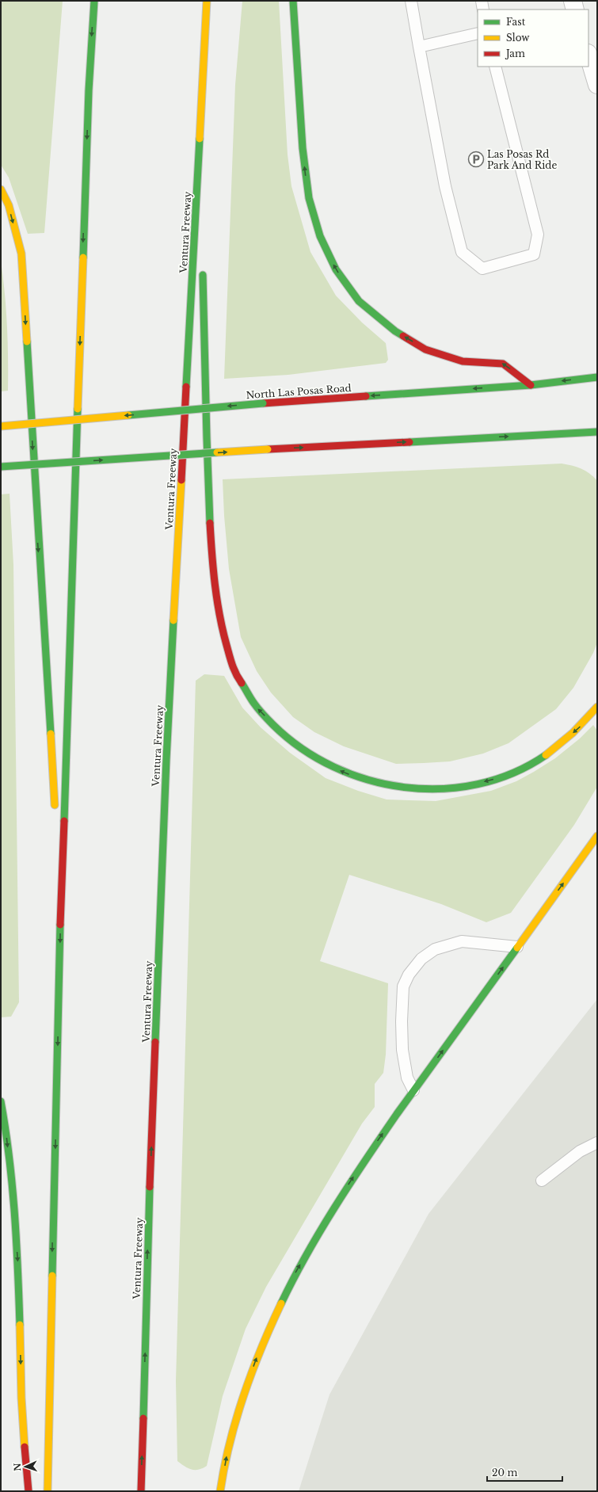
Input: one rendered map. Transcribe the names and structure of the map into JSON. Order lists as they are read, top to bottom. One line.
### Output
{"streets":{"main road":["Ventura Freeway","North Las Posas Road"]},"one_way":["Ventura Freeway"],"places":{"parking":["Las Posas Rd Park And Ride"]},"legend":["Fast","Slow","Jam"],"scale_bar":"20 m","north":"left"}
